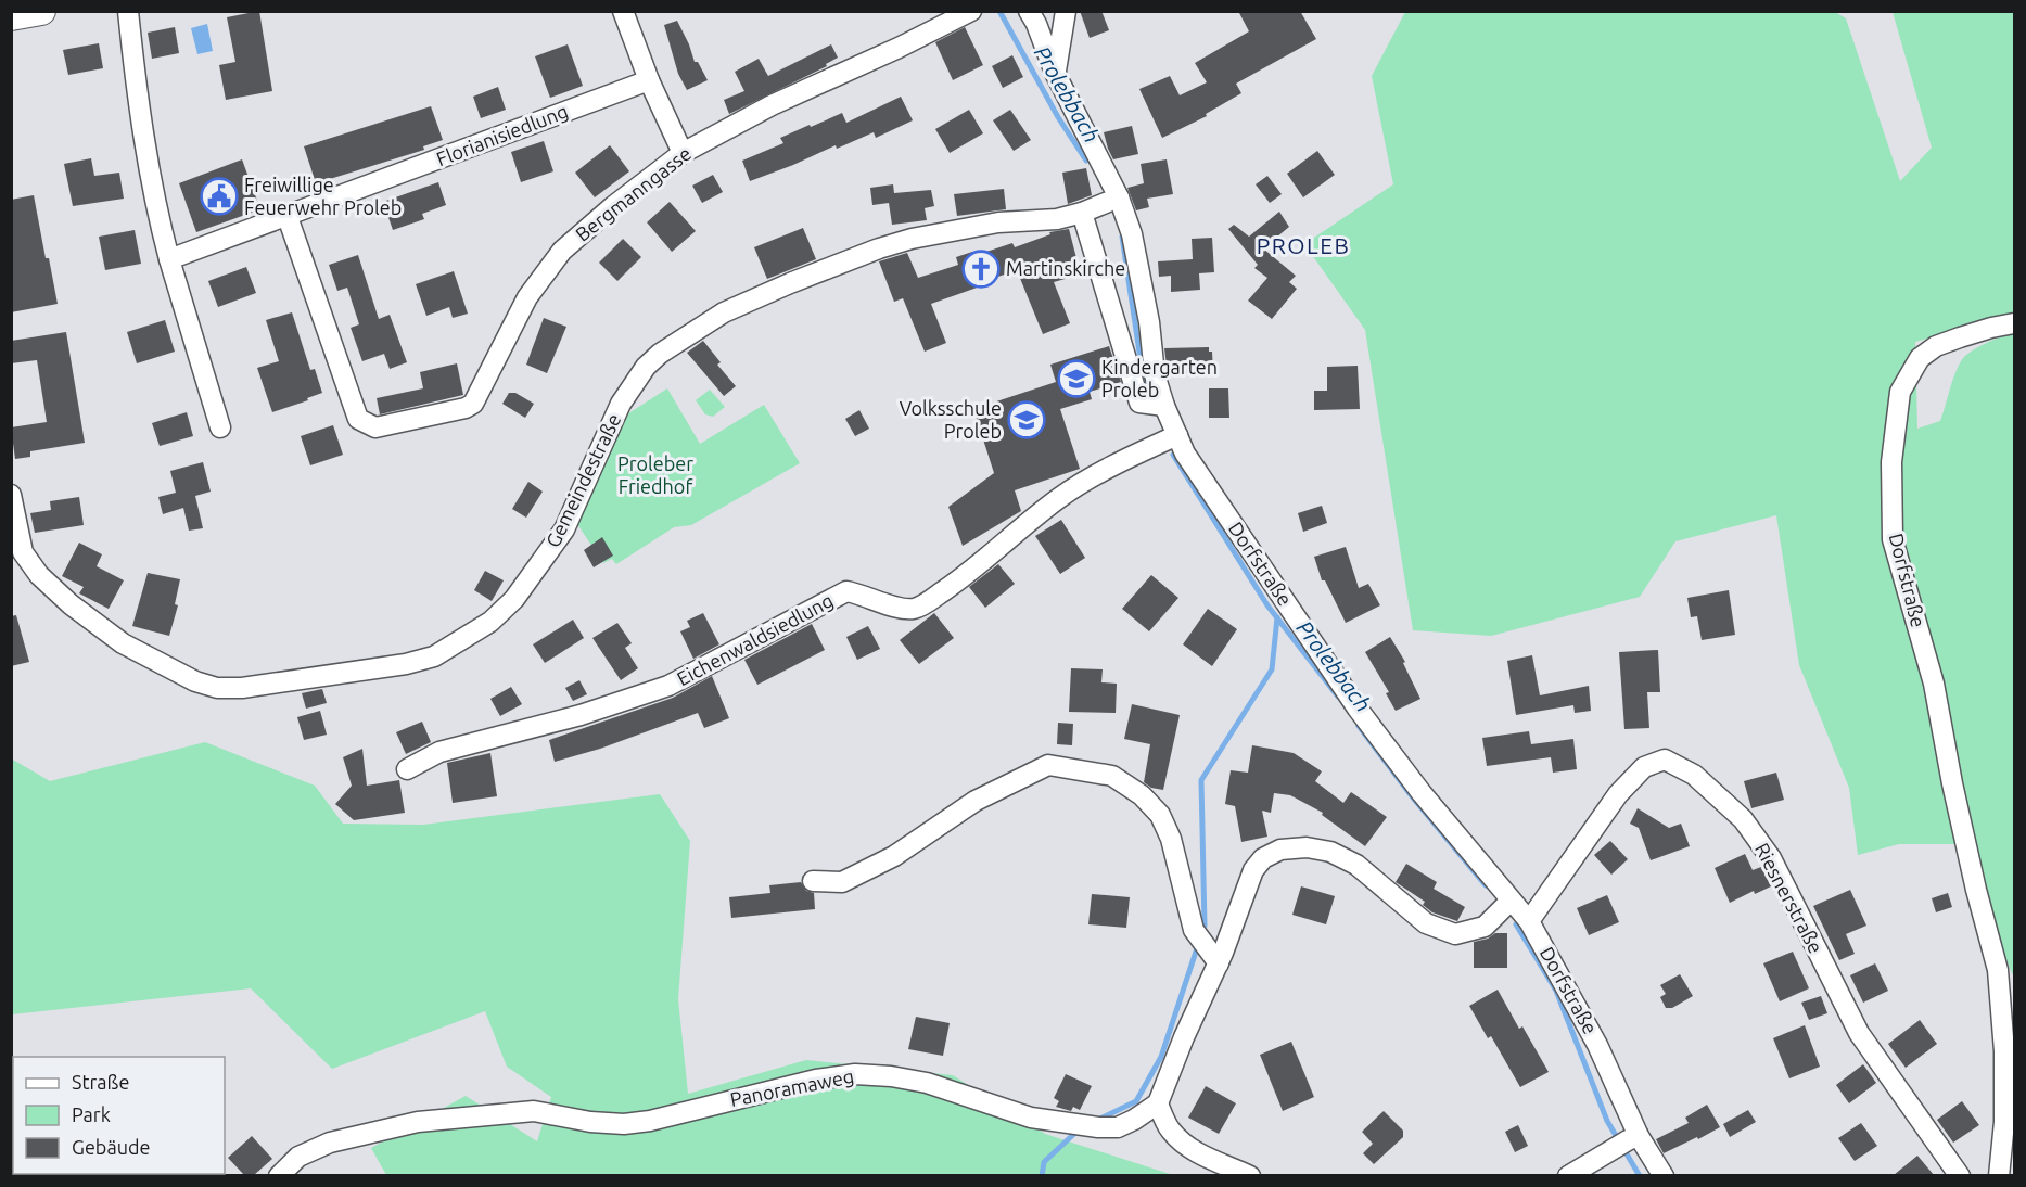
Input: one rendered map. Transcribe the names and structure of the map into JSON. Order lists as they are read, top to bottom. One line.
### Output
{"streets":{"street":["Florianisiedlung","Bergmanngasse","Gemeindestraße","Dorfstraße","Eichenwaldsiedlung","Riesnerstraße","Panoramaweg"]},"crossings":[["Florianisiedlung","Bergmanngasse"],["Gemeindestraße","Dorfstraße"],["Dorfstraße","Eichenwaldsiedlung"],["Dorfstraße","Riesnerstraße"]],"districts":["PROLEB"],"water":["Prolebbach"],"parks":["Proleber Friedhof"],"places":{"public building":["Freiwillige Feuerwehr Proleb"],"church":["Martinskirche"],"school or university":["Kindergarten Proleb","Volksschule Proleb"]},"legend":["Straße","Park","Gebäude"]}
